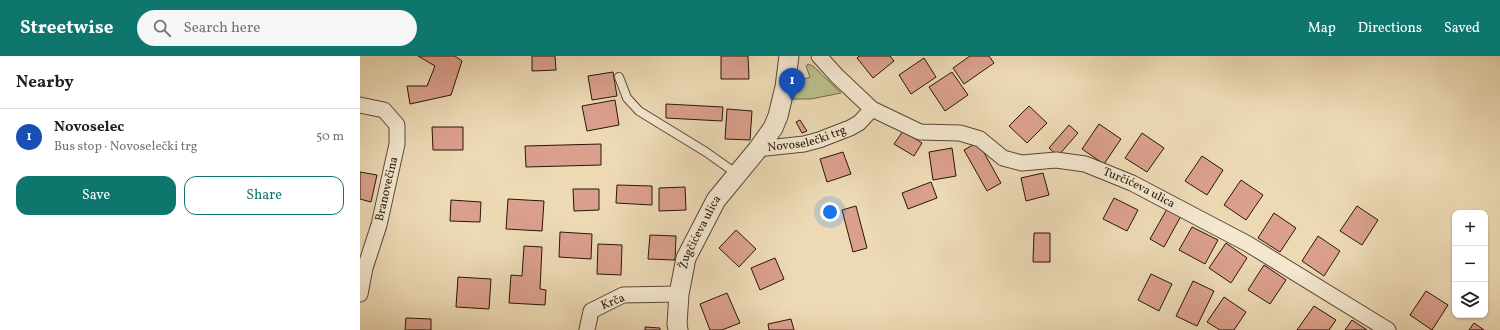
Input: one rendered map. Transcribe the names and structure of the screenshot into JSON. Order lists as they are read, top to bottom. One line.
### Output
{"streets":{"street":["Novoselečki trg","Branovečina","Turčićeva ulica","Žugčićeva ulica","Krča"]},"crossings":[["Novoselečki trg","Turčićeva ulica"],["Novoselečki trg","Žugčićeva ulica"],["Žugčićeva ulica","Krča"]],"page":{"header":"Streetwise","search":"Search here","nav":["Map","Directions","Saved"],"heading":"Nearby","pins":"1","list":[{"mark":"1","name":"Novoselec","note":"Bus stop · Novoselečki trg","value":"50 m"}],"buttons":["Save","Share"],"map_buttons":["+","−"]}}
